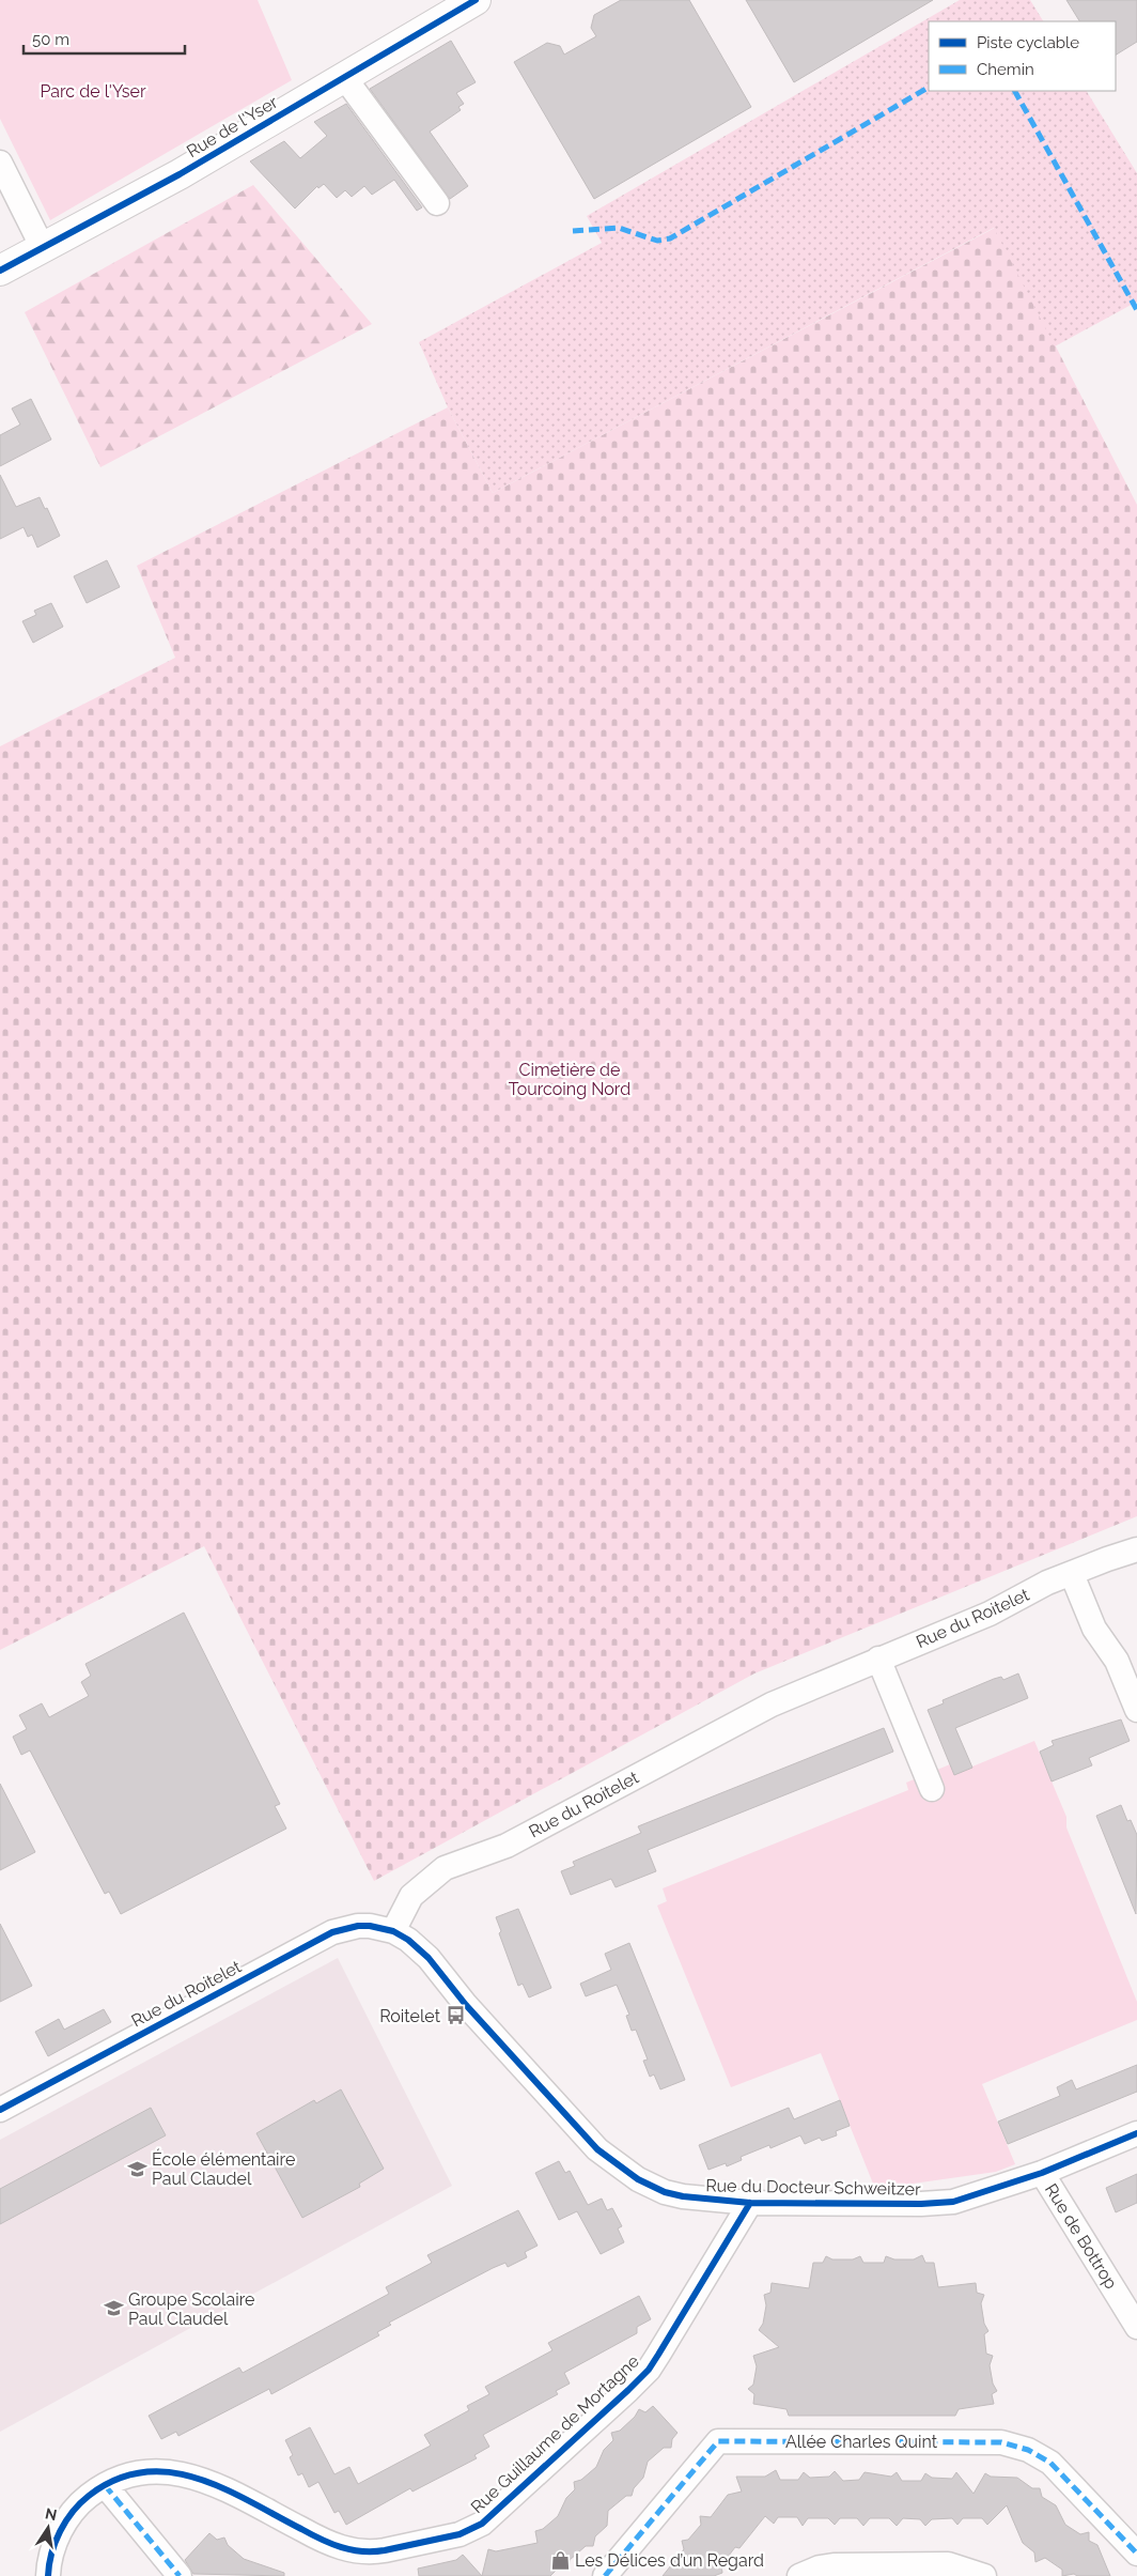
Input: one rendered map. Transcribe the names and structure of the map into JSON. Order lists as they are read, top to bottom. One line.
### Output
{"streets":{"main road":["Rue de l'Yser"],"street":["Rue du Roitelet","Rue du Docteur Schweitzer","Rue de Bottrop","Rue Guillaume de Mortagne","Allée Charles Quint"]},"crossings":[["Rue du Roitelet","Rue du Docteur Schweitzer"],["Rue du Docteur Schweitzer","Rue de Bottrop"],["Rue du Docteur Schweitzer","Rue Guillaume de Mortagne"]],"parks":["Parc de l'Yser","Cimetière de Tourcoing Nord"],"places":{"bus stop":["Roitelet"],"school or university":["École élémentaire Paul Claudel","Groupe Scolaire Paul Claudel"],"shop":["Les Délices d’un Regard"]},"legend":["Piste cyclable","Chemin"],"scale_bar":"50 m","north":"top"}
